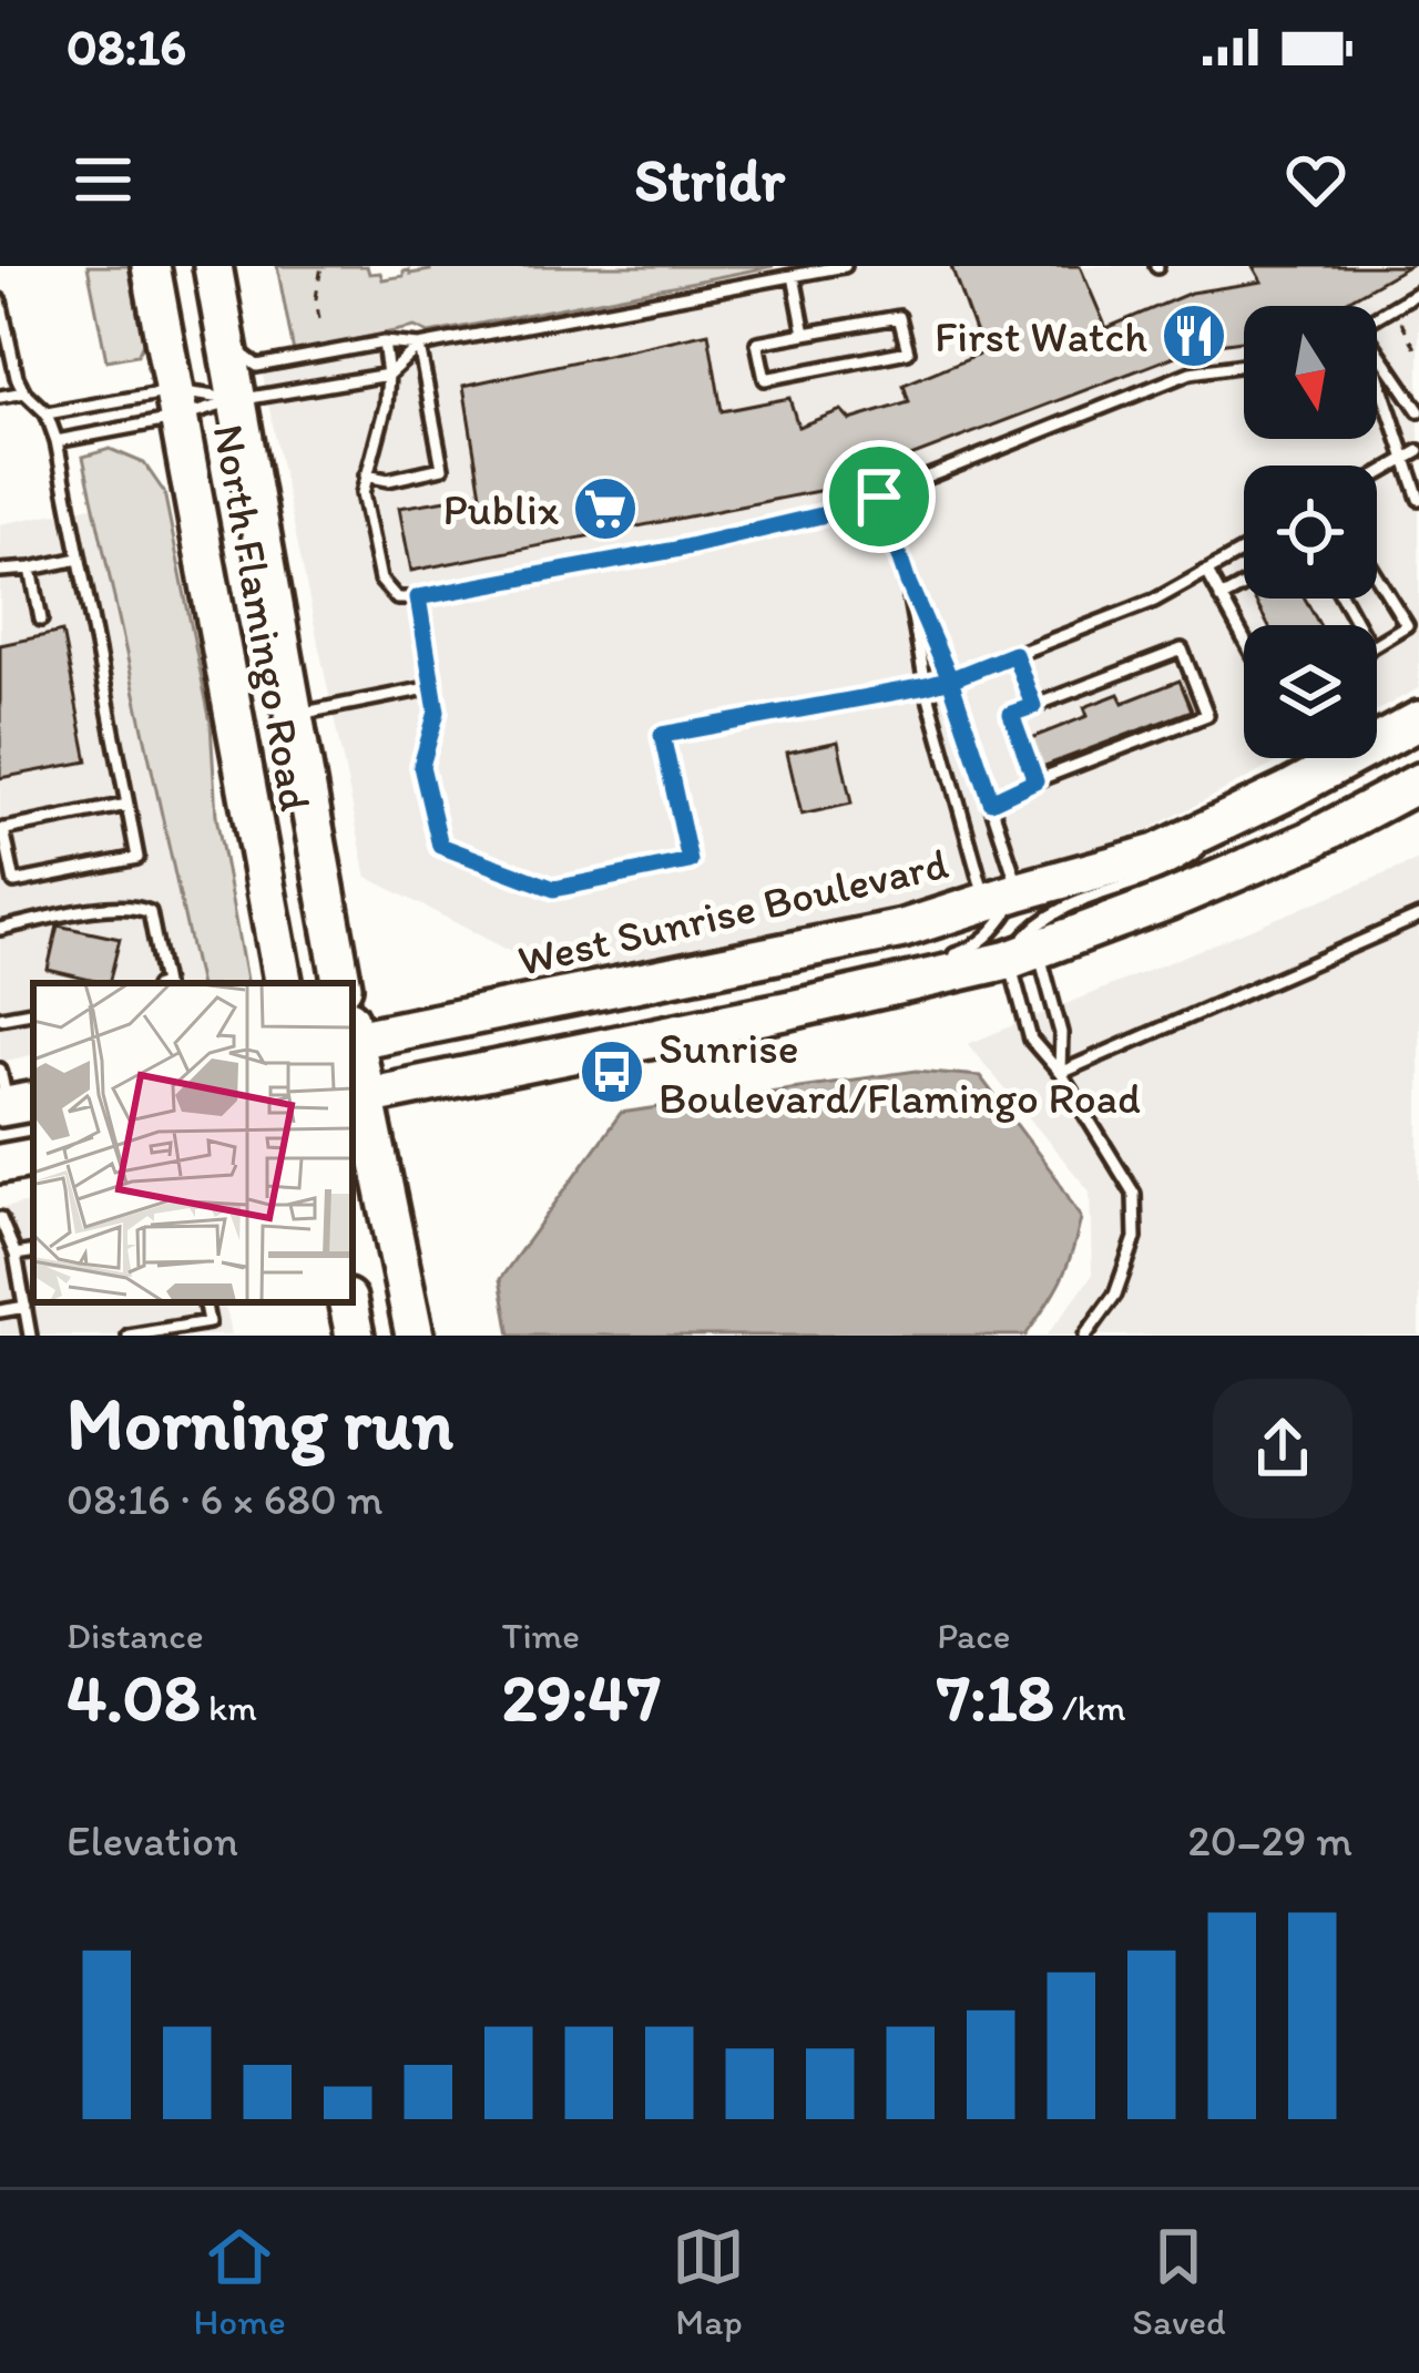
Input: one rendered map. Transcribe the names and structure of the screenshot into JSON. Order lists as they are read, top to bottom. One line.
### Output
{"streets":{"highway":["North Flamingo Road","West Sunrise Boulevard"]},"places":{"restaurant":["First Watch"],"supermarket":["Publix"],"bus stop":["Sunrise Boulevard/Flamingo Road"]},"north":"bottom","page":{"status":"08:16","header":"Stridr","heading":["Morning run","08:16 · 6 × 680 m"],"stats":[["Distance","4.08 km"],["Time","29:47"],["Pace","7:18 /km"]],"chart":["Elevation","20–29 m"],"tabs":["Home","Map","Saved"]}}
